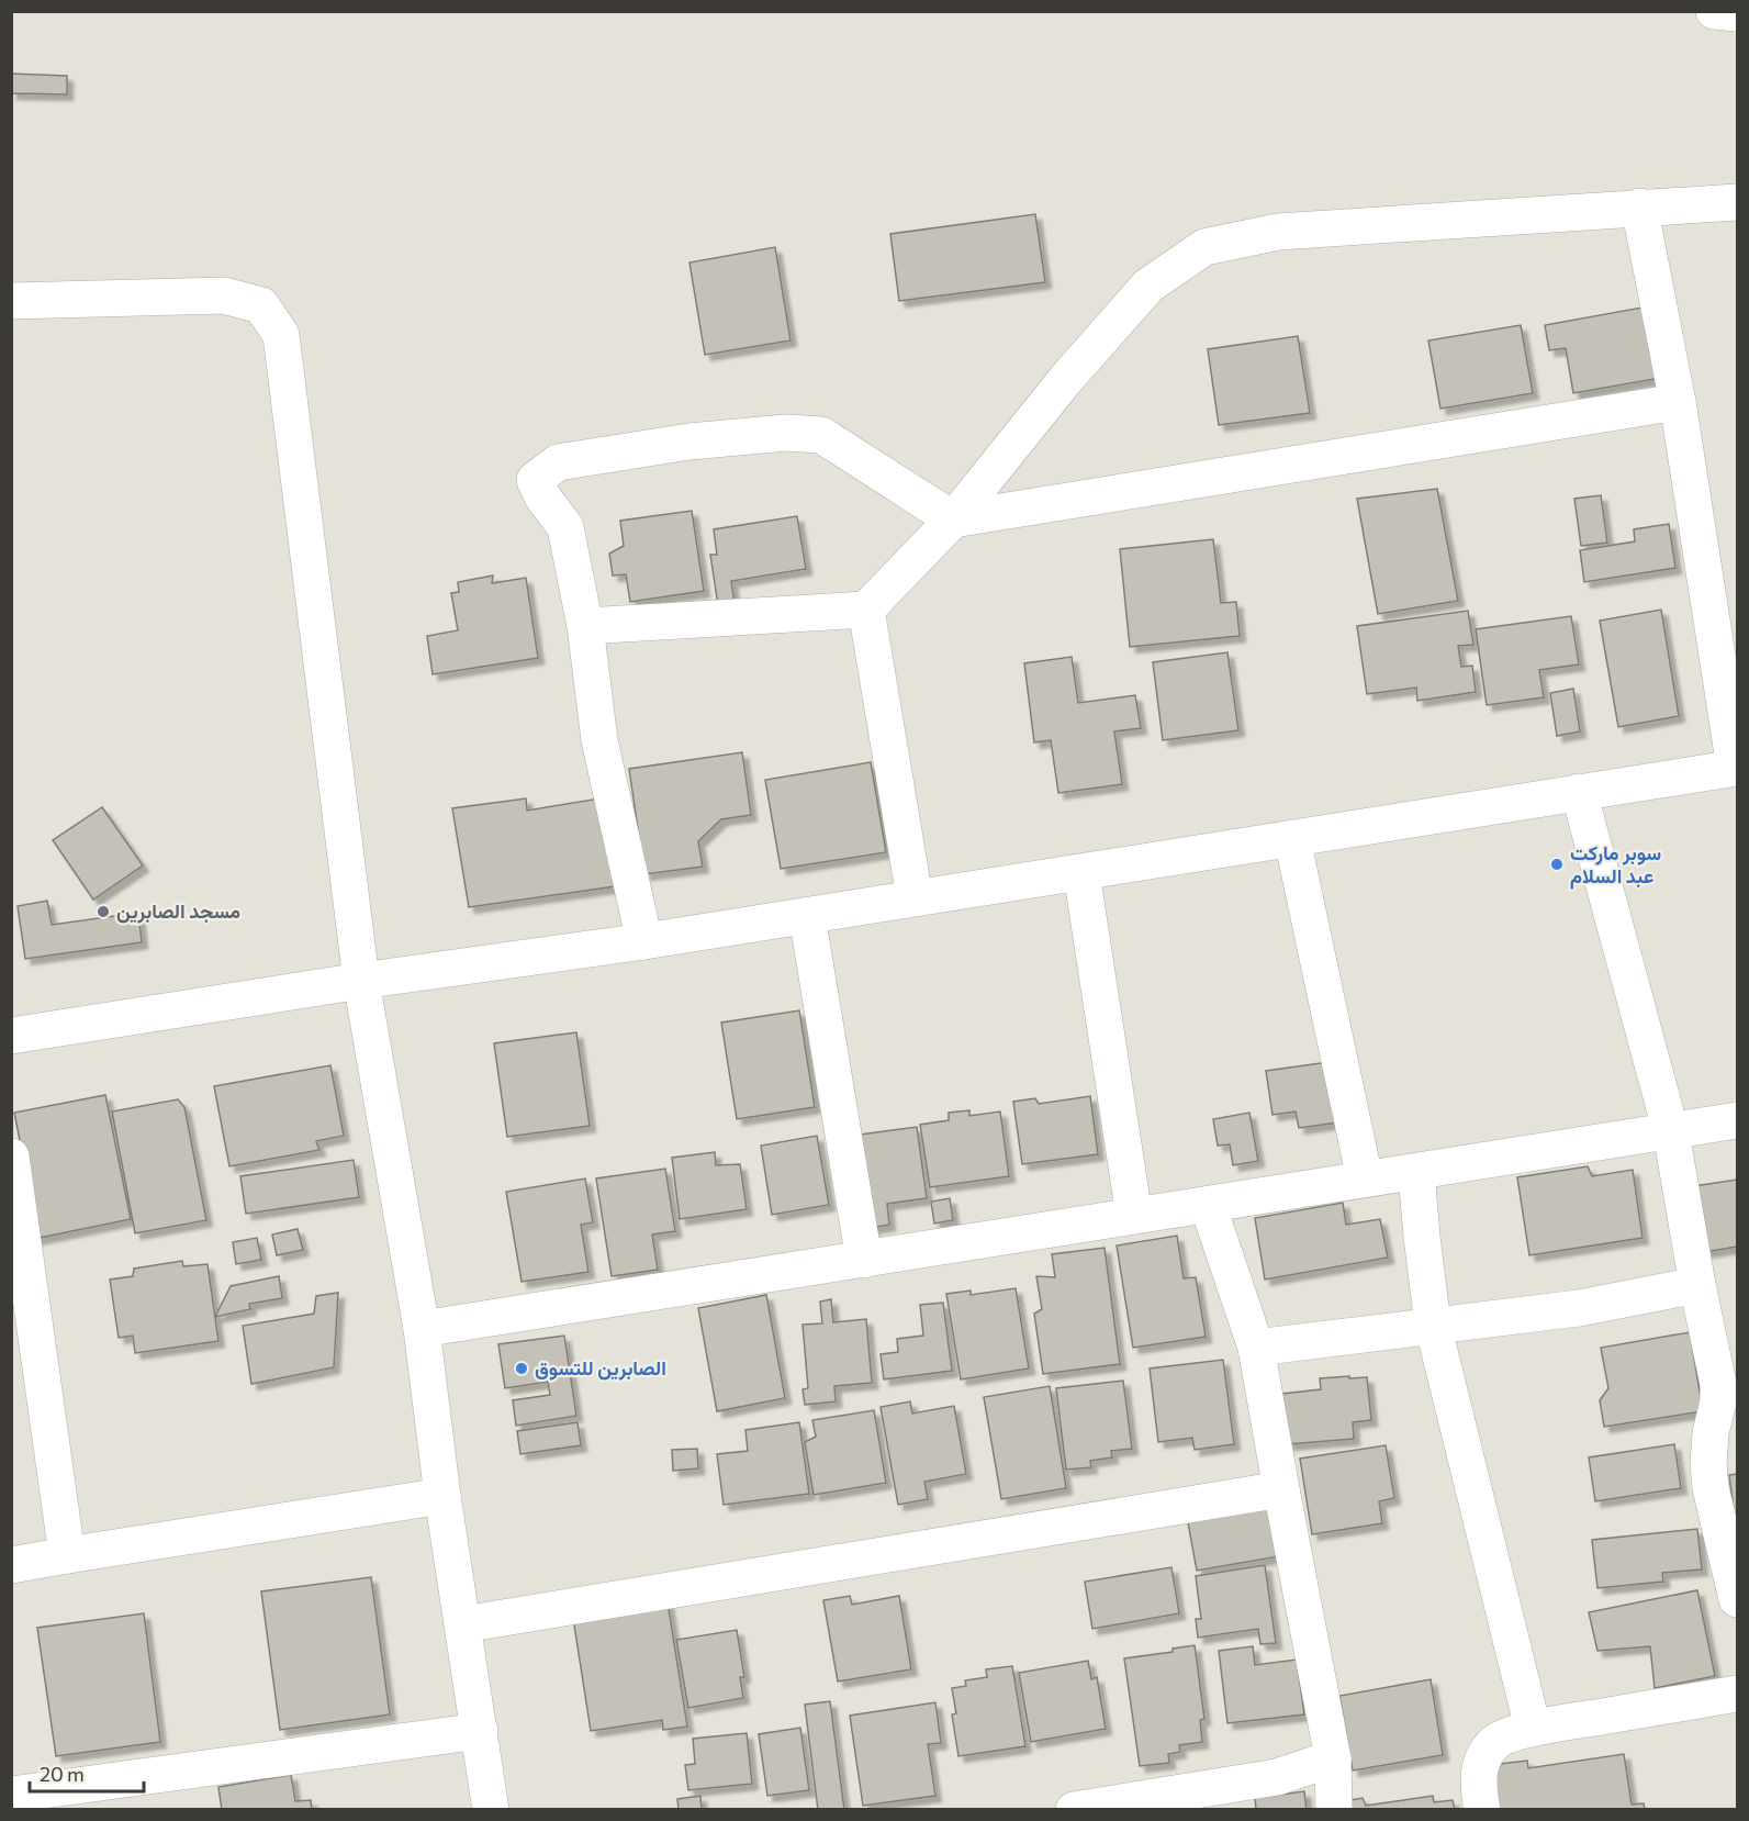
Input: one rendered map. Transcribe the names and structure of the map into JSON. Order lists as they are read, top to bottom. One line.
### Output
{"places":["سوبر ماركت عبد السلام","مسجد الصابرين","الصابرين للتسوق"],"scale_bar":"20 m"}
